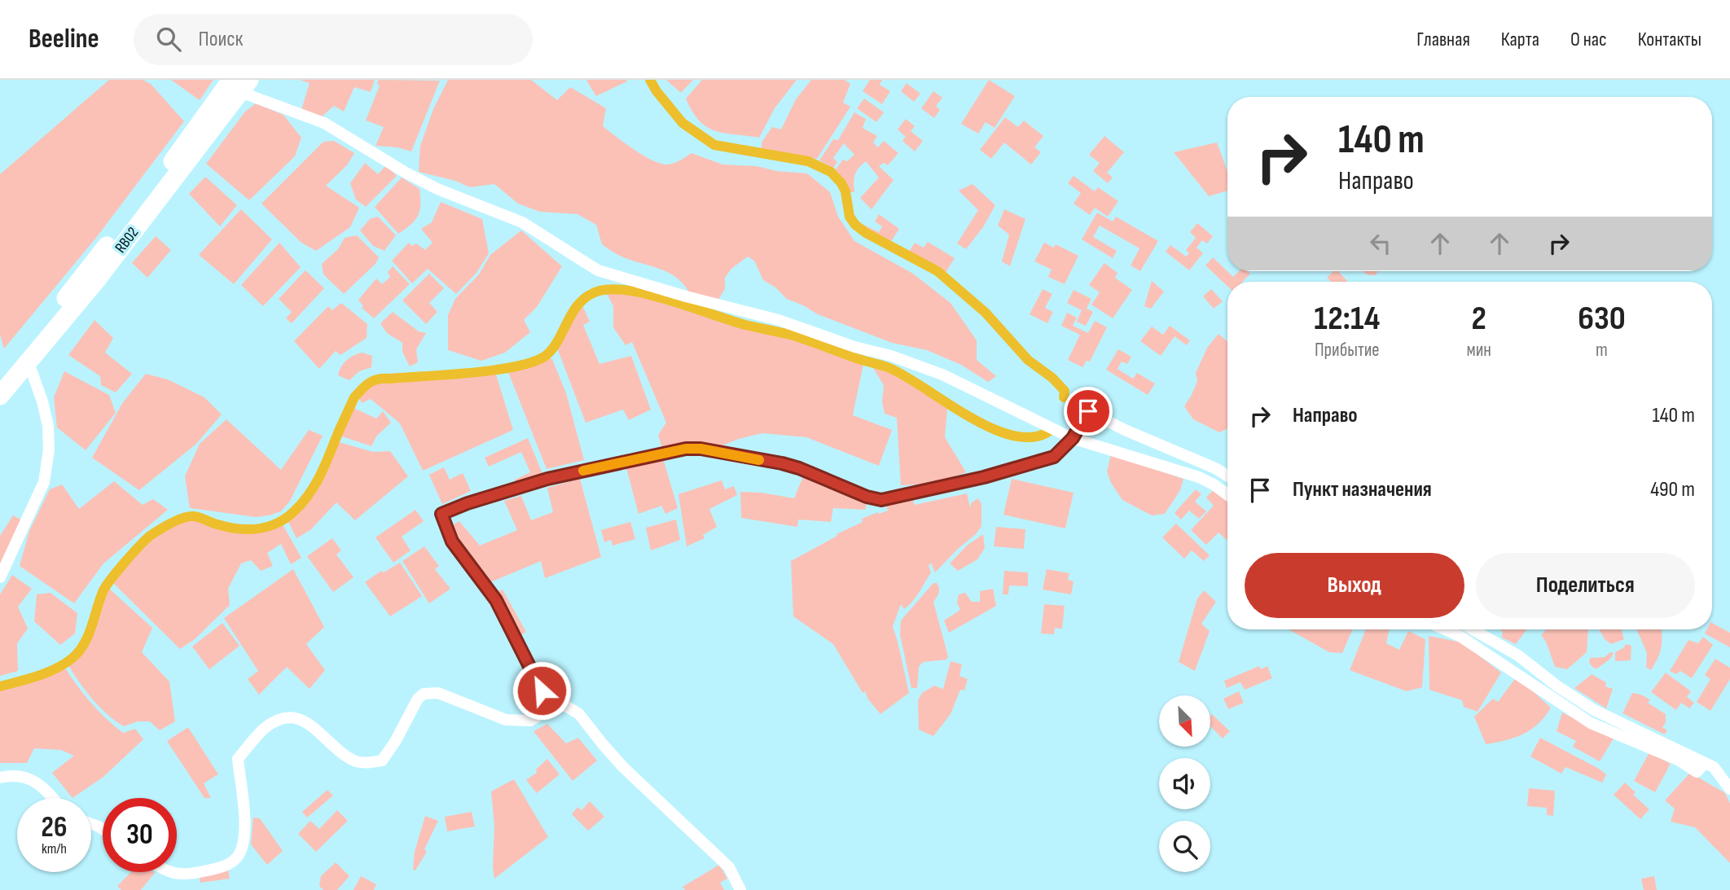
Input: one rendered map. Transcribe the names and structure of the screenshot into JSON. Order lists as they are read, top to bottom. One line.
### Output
{"streets":{"highway":["RB02"]},"north":"bottom right","page":{"header":"Beeline","search":"Поиск","nav":["Главная","Карта","О нас","Контакты"],"turn":["140 m","Направо"],"eta":["12:14","Прибытие","2","мин","630","m"],"list":[{"name":"Направо","value":"140 m"},{"name":"Пункт назначения","value":"490 m"}],"buttons":["Выход","Поделиться"],"speed":"26 km/h","limit":"30"}}
